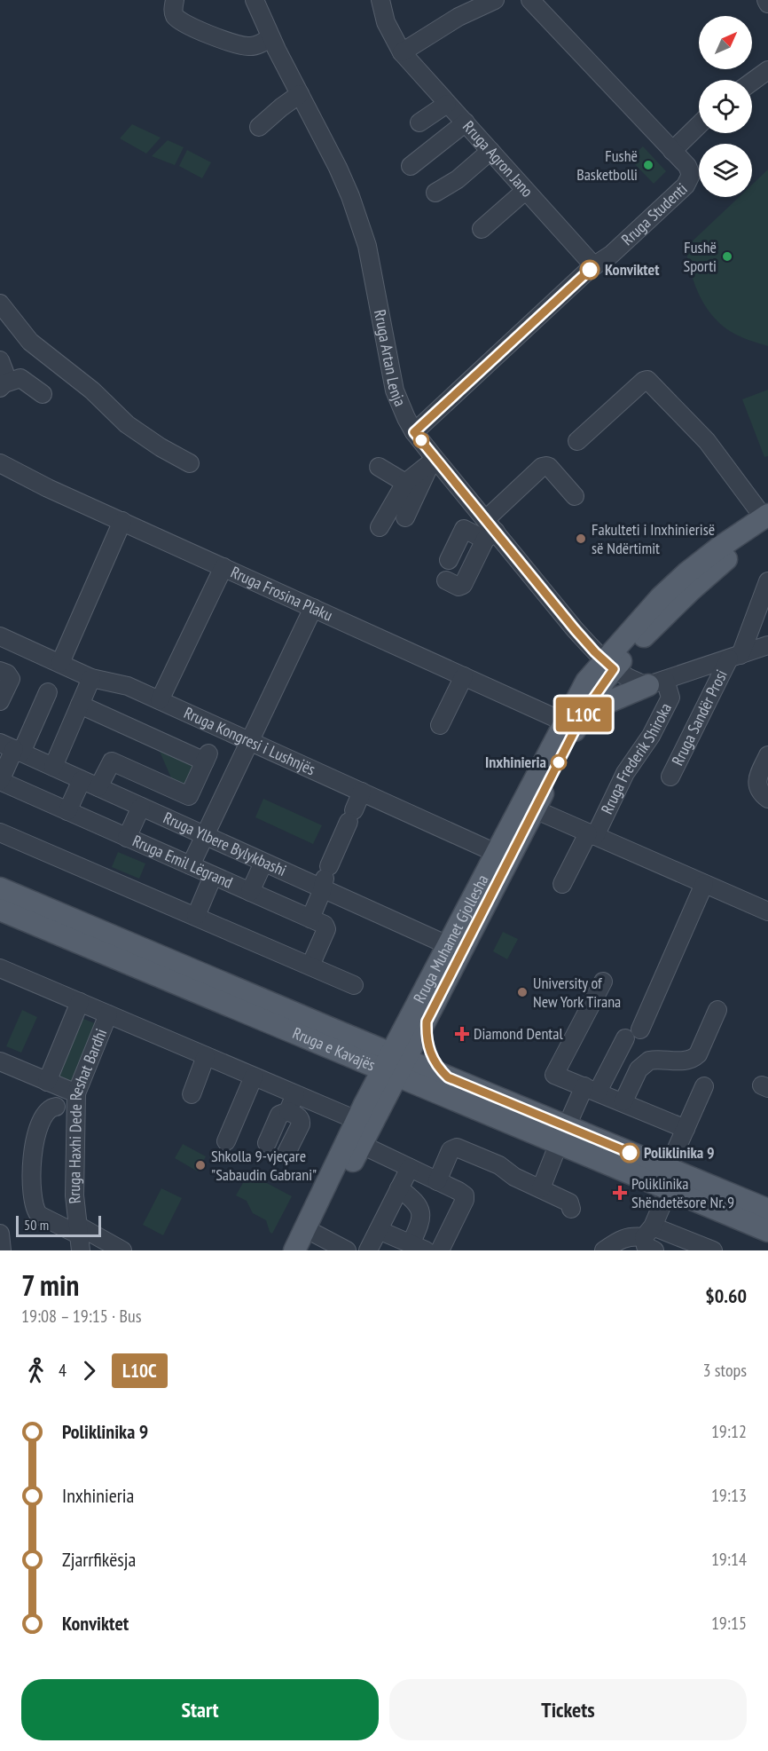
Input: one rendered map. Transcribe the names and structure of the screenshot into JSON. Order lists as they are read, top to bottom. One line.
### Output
{"streets":{"main road":["Rruga Muhamet Gjollesha","Rruga e Kavajës"],"street":["Rruga Agron Jano","Rruga Studenti","Rruga Artan Lenja","Rruga Frosina Plaku","Rruga Sandër Prosi","Rruga Kongresi i Lushnjës","Rruga Frederik Shiroka","Rruga Ylbere Bylykbashi","Rruga Emil Lëgrand","Rruga Haxhi Dede Reshat Bardhi"]},"crossings":[["Rruga Agron Jano","Rruga Studenti"],["Rruga Studenti","Rruga Artan Lenja"],["Rruga Artan Lenja","Rruga Muhamet Gjollesha"],["Rruga Frosina Plaku","Rruga Muhamet Gjollesha"],["Rruga Sandër Prosi","Rruga Frederik Shiroka"],["Rruga Kongresi i Lushnjës","Rruga Muhamet Gjollesha"],["Rruga Frederik Shiroka","Rruga Muhamet Gjollesha"],["Rruga Ylbere Bylykbashi","Rruga Muhamet Gjollesha"],["Rruga Muhamet Gjollesha","Rruga e Kavajës"]],"places":{"other":["Fushë Basketbolli","Fushë Sporti","Konviktet","Fakulteti i Inxhinierisë së Ndërtimit","Inxhinieria","University of New York Tirana","Poliklinika 9","Shkolla 9-vjeçare \"Sabaudin Gabrani\""],"health":["Diamond Dental","Poliklinika Shëndetësore Nr. 9"]},"lines":["bus line L10C"],"scale_bar":"50 m","north":"top right","page":{"on_map":"L10C","scale":"50 m","heading":["7 min","19:08 – 19:15 · Bus","$0.60"],"legs":["4","L10C","3 stops"],"list":[{"name":"Poliklinika 9","value":"19:12"},{"name":"Inxhinieria","value":"19:13"},{"name":"Zjarrfikësja","value":"19:14"},{"name":"Konviktet","value":"19:15"}],"buttons":["Start","Tickets"]}}
